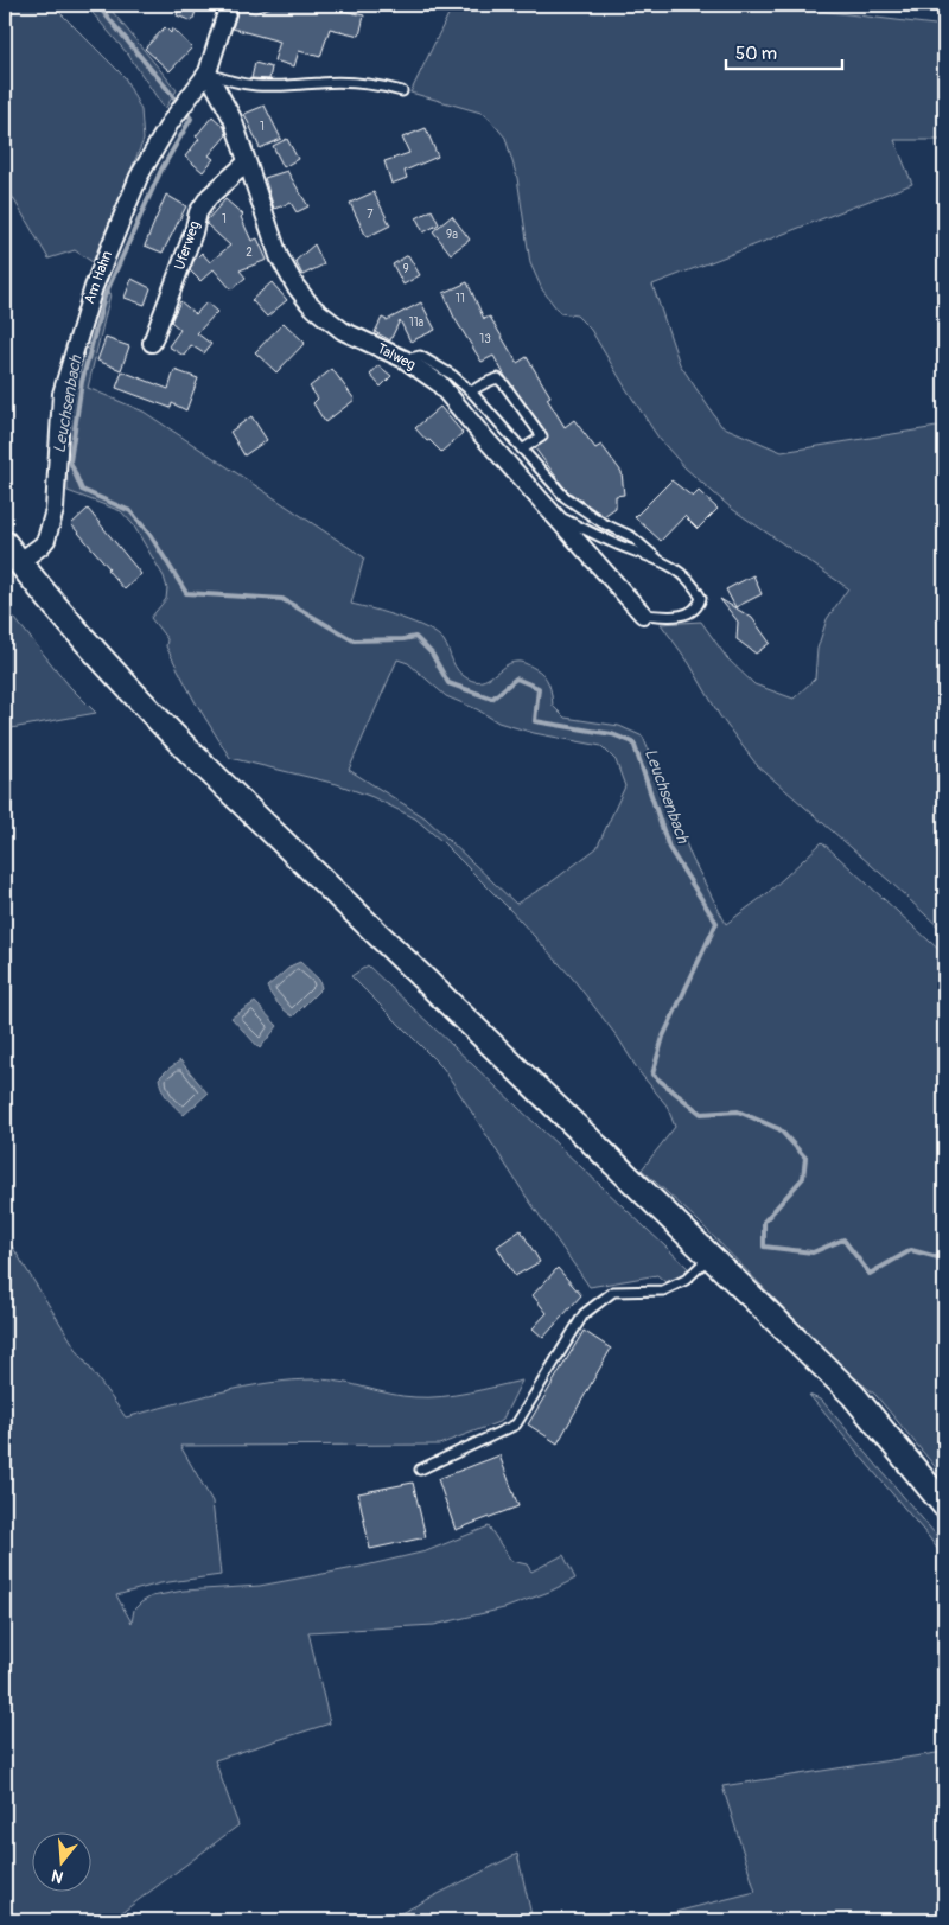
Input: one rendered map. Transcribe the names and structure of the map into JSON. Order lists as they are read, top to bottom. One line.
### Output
{"streets":{"street":["Uferweg","Am Hahn","Talweg"]},"crossings":[["Uferweg","Talweg"],["Am Hahn","Talweg"]],"water":["Leuchsenbach"],"house_numbers":["1","7","1","9a","2","9","11","11a","13"],"scale_bar":"50 m","north":"bottom"}
